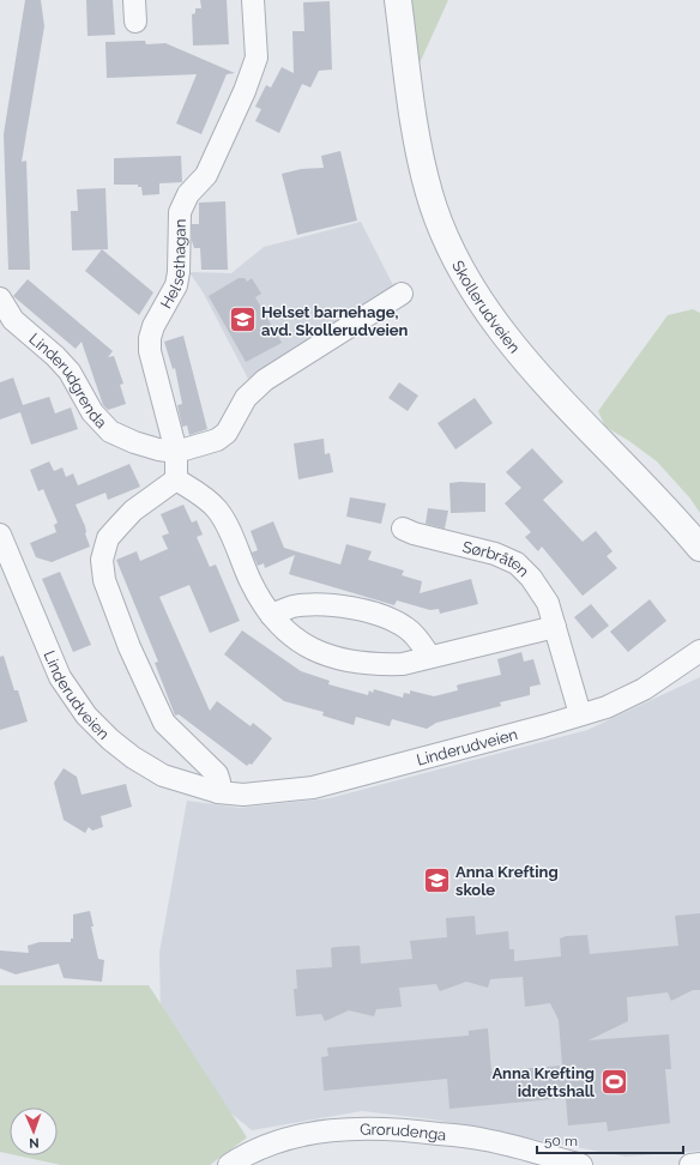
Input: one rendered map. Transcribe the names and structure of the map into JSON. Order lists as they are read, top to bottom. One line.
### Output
{"streets":{"street":["Helsethagan","Skollerudveien","Linderudgrenda","Sørbråten","Linderudveien","Grorudenga"]},"crossings":[["Helsethagan","Linderudgrenda"],["Sørbråten","Linderudveien"]],"places":{"school or university":["Helset barnehage, avd. Skollerudveien","Anna Krefting skole"],"sports":["Anna Krefting idrettshall"]},"scale_bar":"50 m","north":"bottom"}
